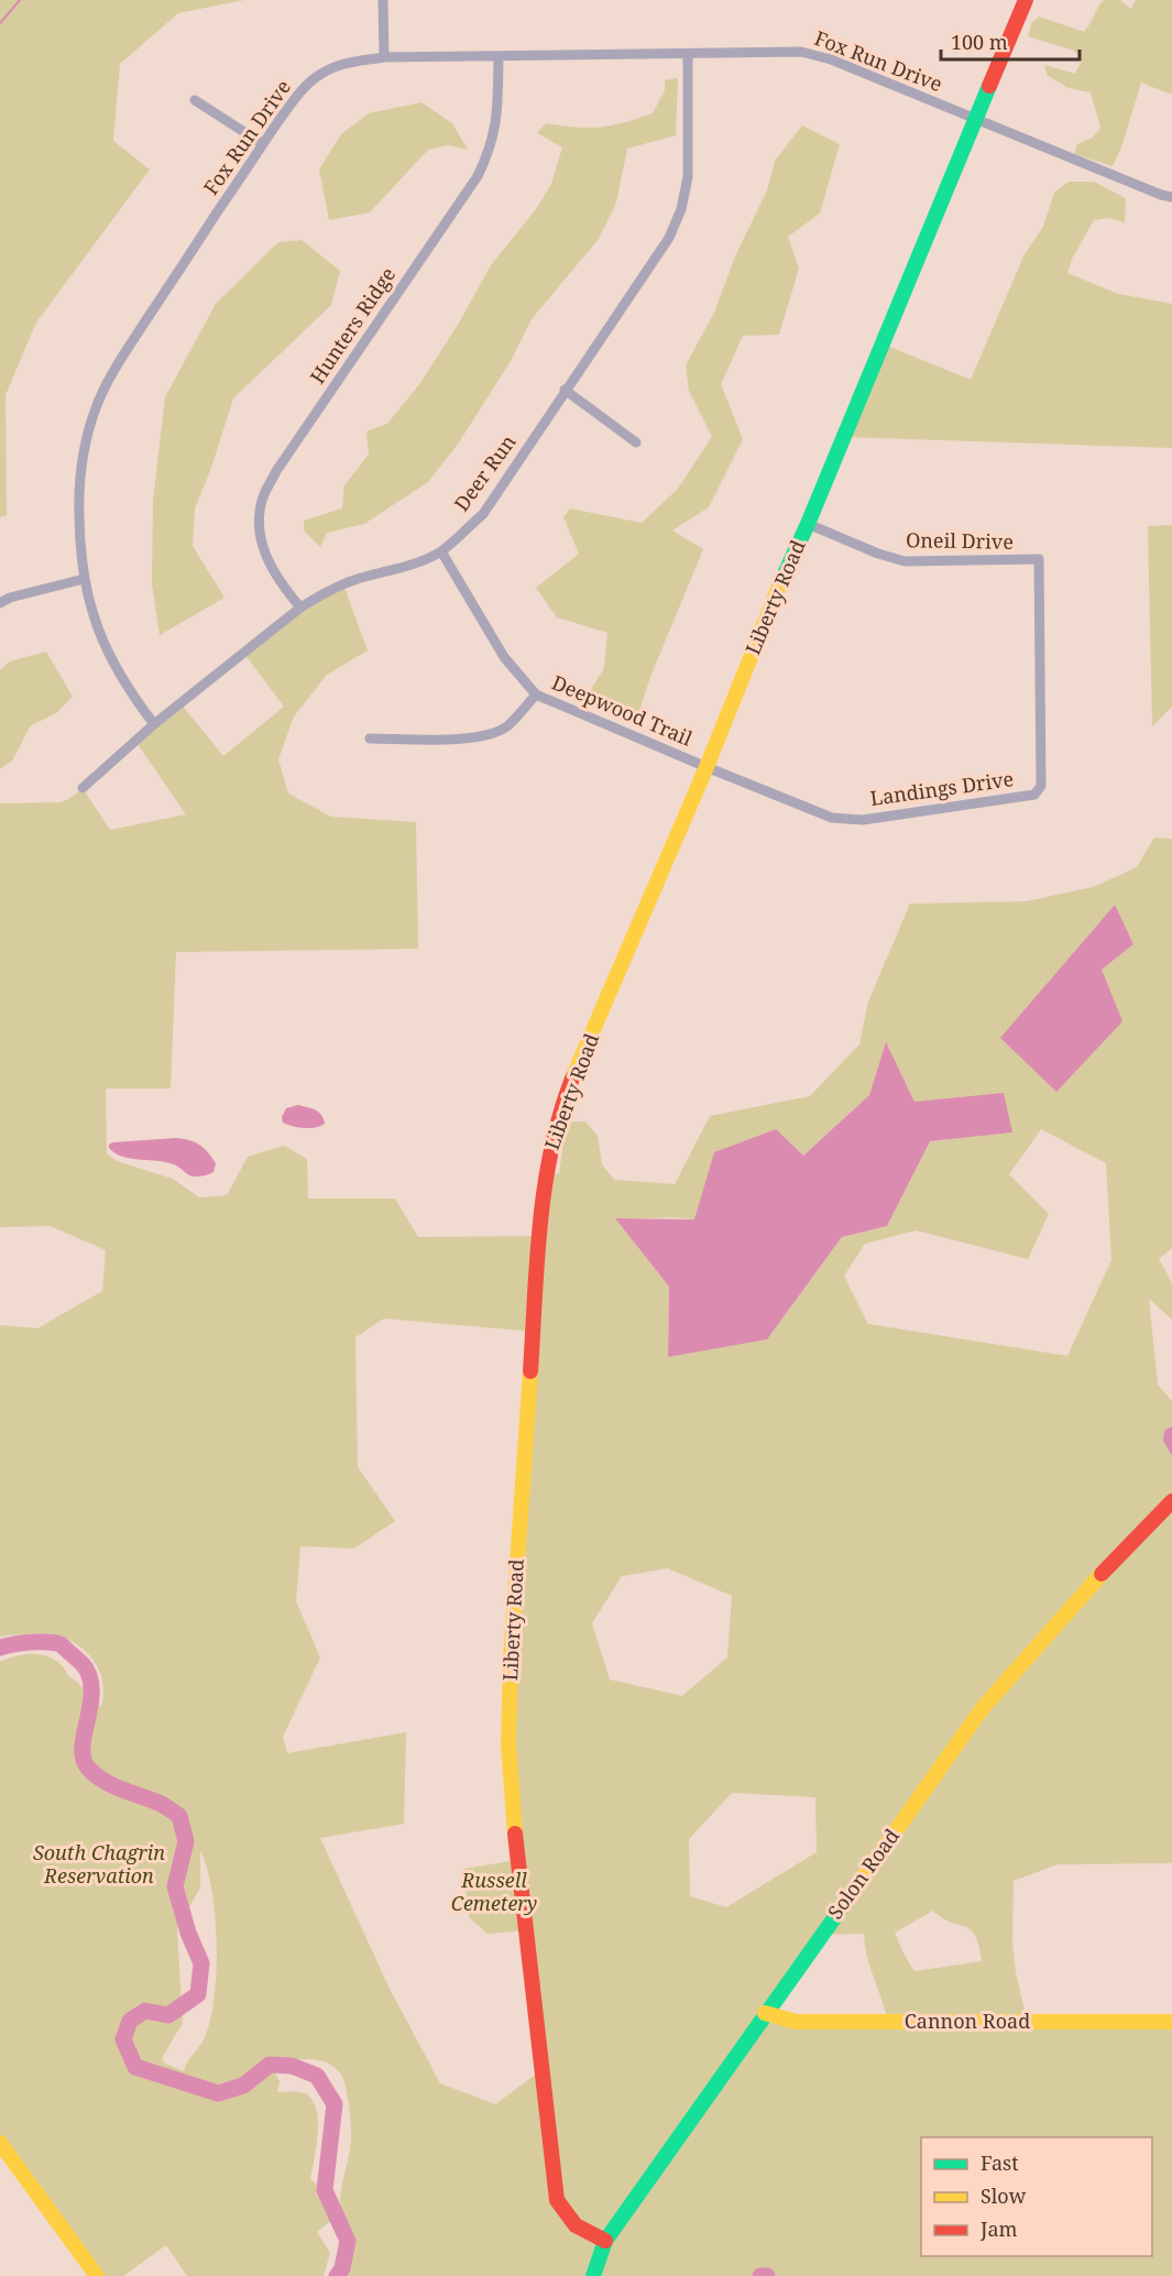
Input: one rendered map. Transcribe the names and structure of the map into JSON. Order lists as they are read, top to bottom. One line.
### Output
{"streets":{"street":["Fox Run Drive","Hunters Ridge","Deer Run","Oneil Drive","Liberty Road","Deepwood Trail","Landings Drive","Solon Road","Cannon Road"]},"crossings":[["Fox Run Drive","Hunters Ridge"],["Fox Run Drive","Deer Run"],["Fox Run Drive","Liberty Road"],["Hunters Ridge","Deer Run"],["Deer Run","Deepwood Trail"],["Oneil Drive","Liberty Road"],["Oneil Drive","Landings Drive"],["Liberty Road","Deepwood Trail"],["Liberty Road","Landings Drive"],["Liberty Road","Solon Road"],["Deepwood Trail","Landings Drive"],["Solon Road","Cannon Road"]],"parks":["South Chagrin Reservation","Russell Cemetery"],"legend":["Fast","Slow","Jam"],"scale_bar":"100 m"}
